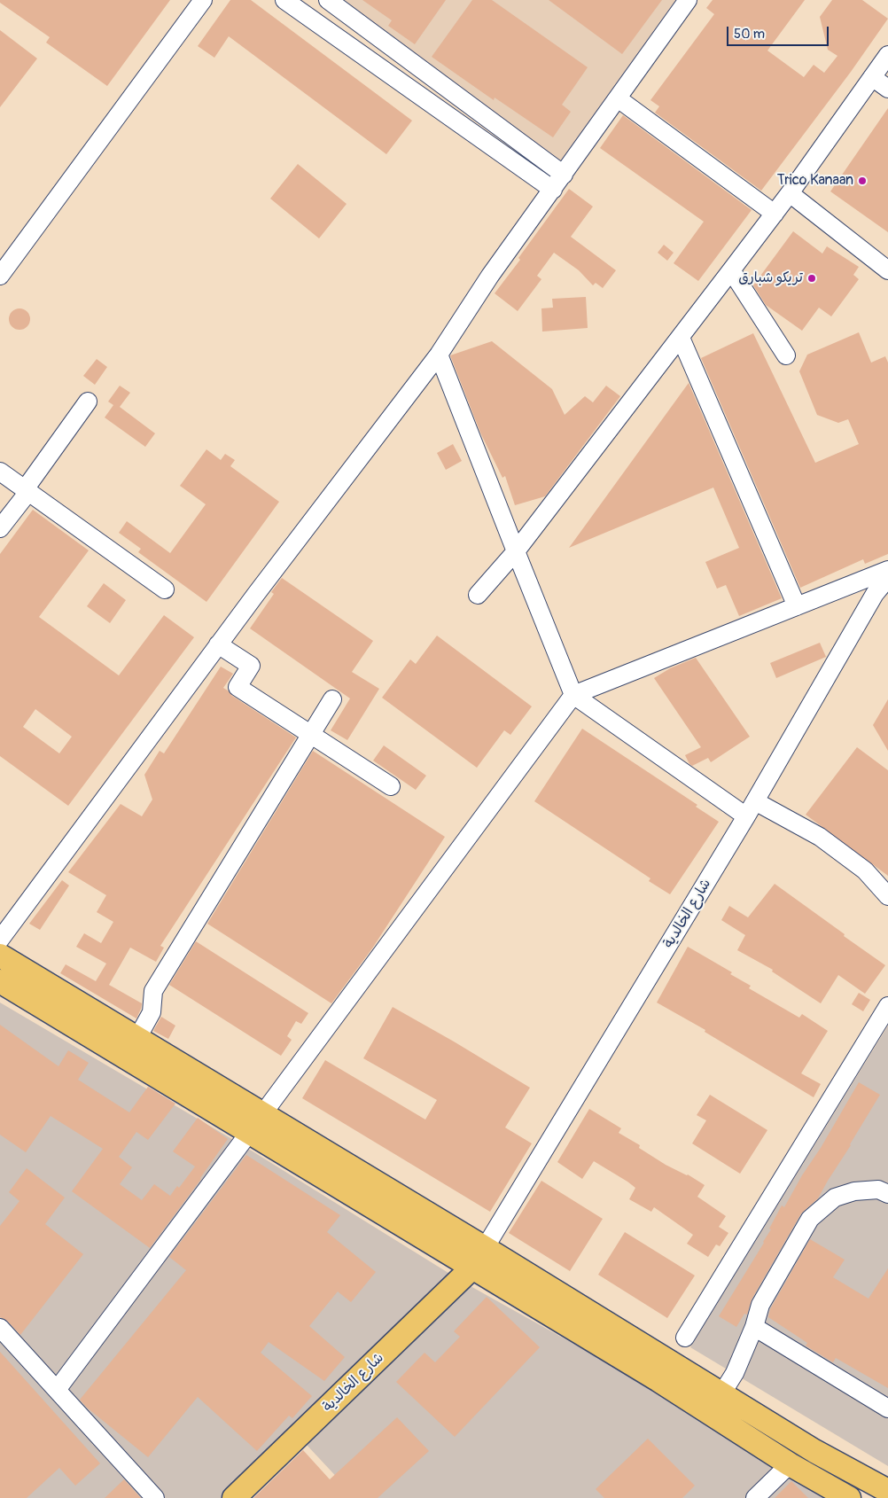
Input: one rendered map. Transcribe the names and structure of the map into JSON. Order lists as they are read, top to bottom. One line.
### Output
{"streets":{"main road":["شارع الخالدية"]},"places":["Trico Kanaan","تريكو شبارق"],"scale_bar":"50 m"}
